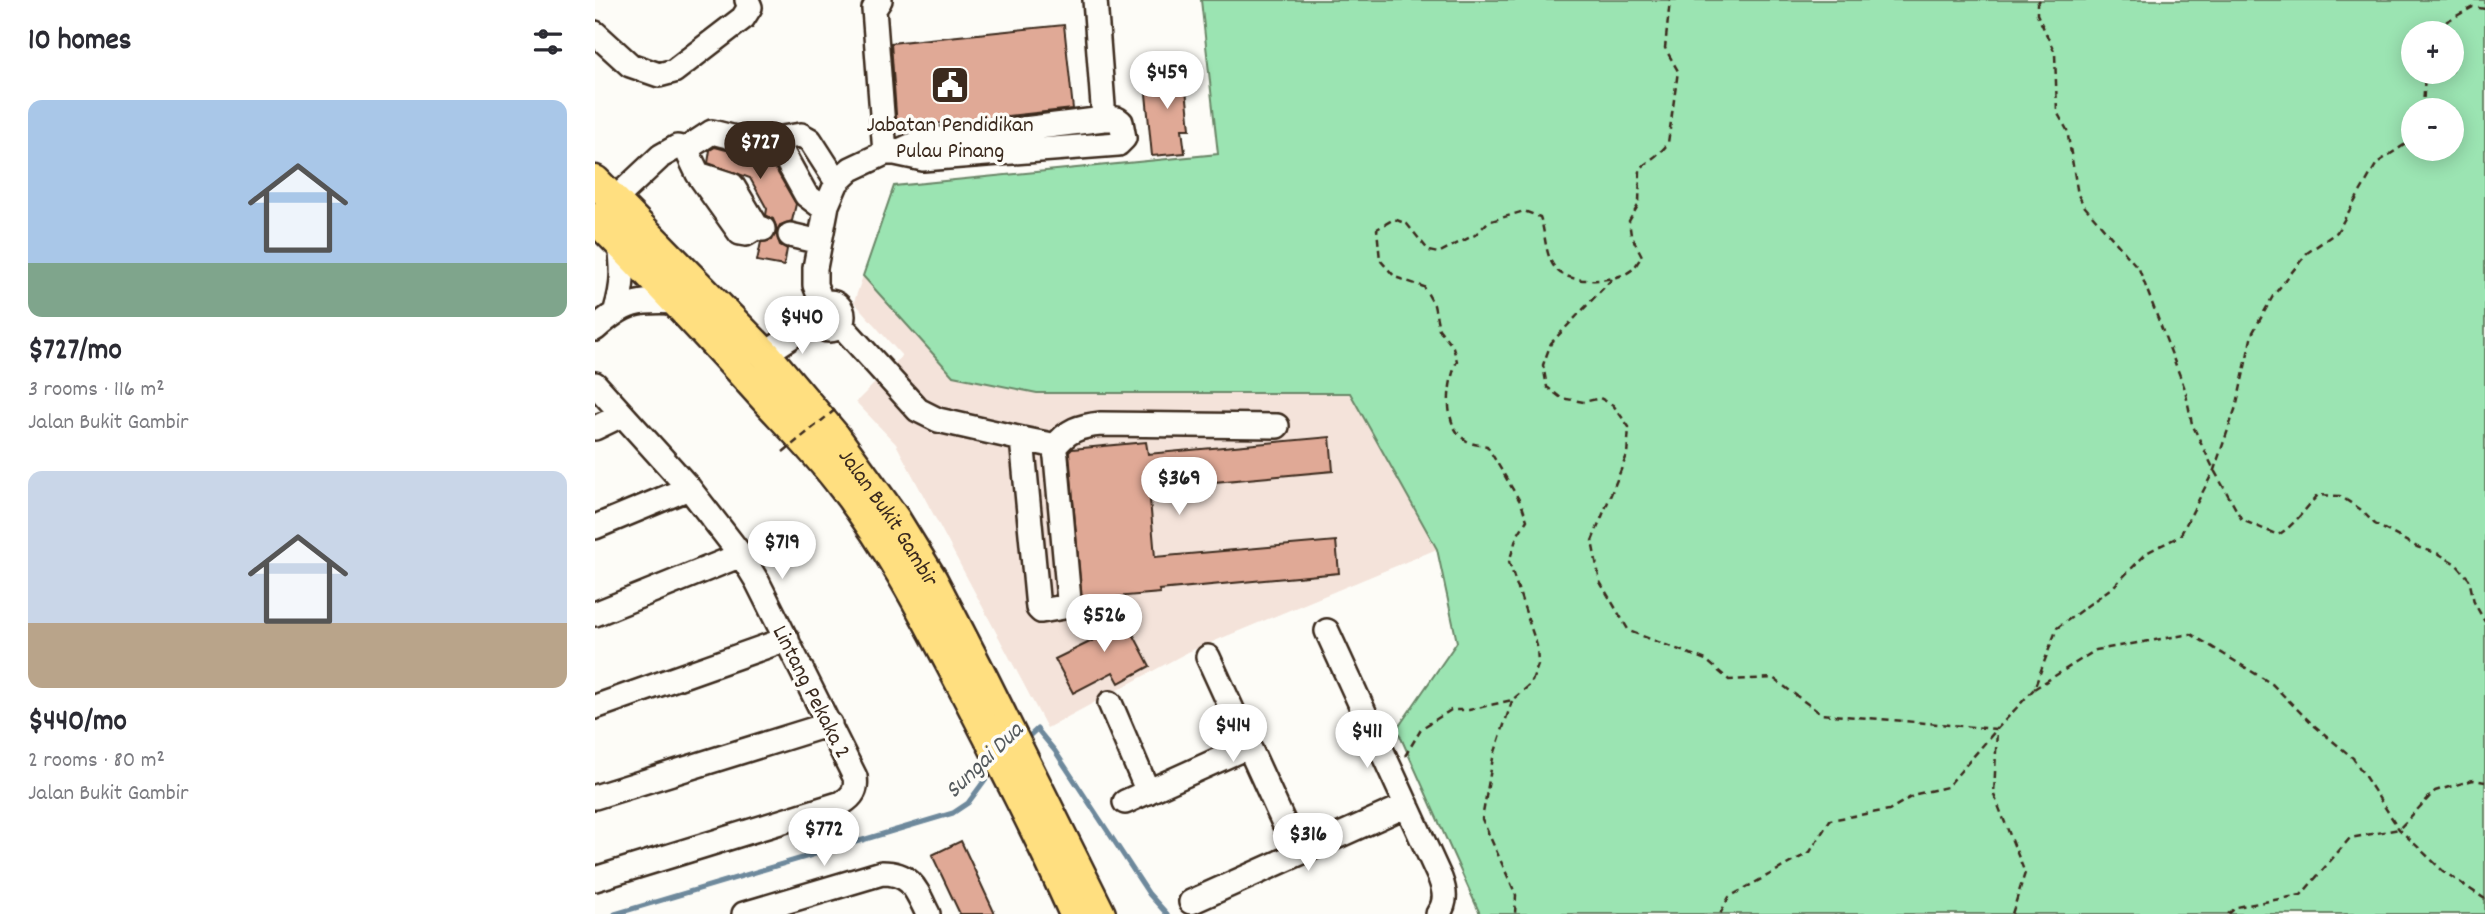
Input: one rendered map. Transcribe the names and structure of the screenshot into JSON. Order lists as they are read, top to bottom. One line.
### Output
{"streets":{"main road":["Jalan Bukit Gambir"],"street":["Lintang Pekaka 2"]},"water":["Sungai Dua"],"places":{"public building":["Jabatan Pendidikan Pulau Pinang"]},"page":{"heading":"10 homes","map_buttons":["+","−"],"price":["$459","$727","$440","$369","$719","$526","$414","$411","$772","$316"],"list":[{"name":"$727/mo","note":"3 rooms · 116 m² · Jalan Bukit Gambir"},{"name":"$440/mo","note":"2 rooms · 80 m² · Jalan Bukit Gambir"}]}}
